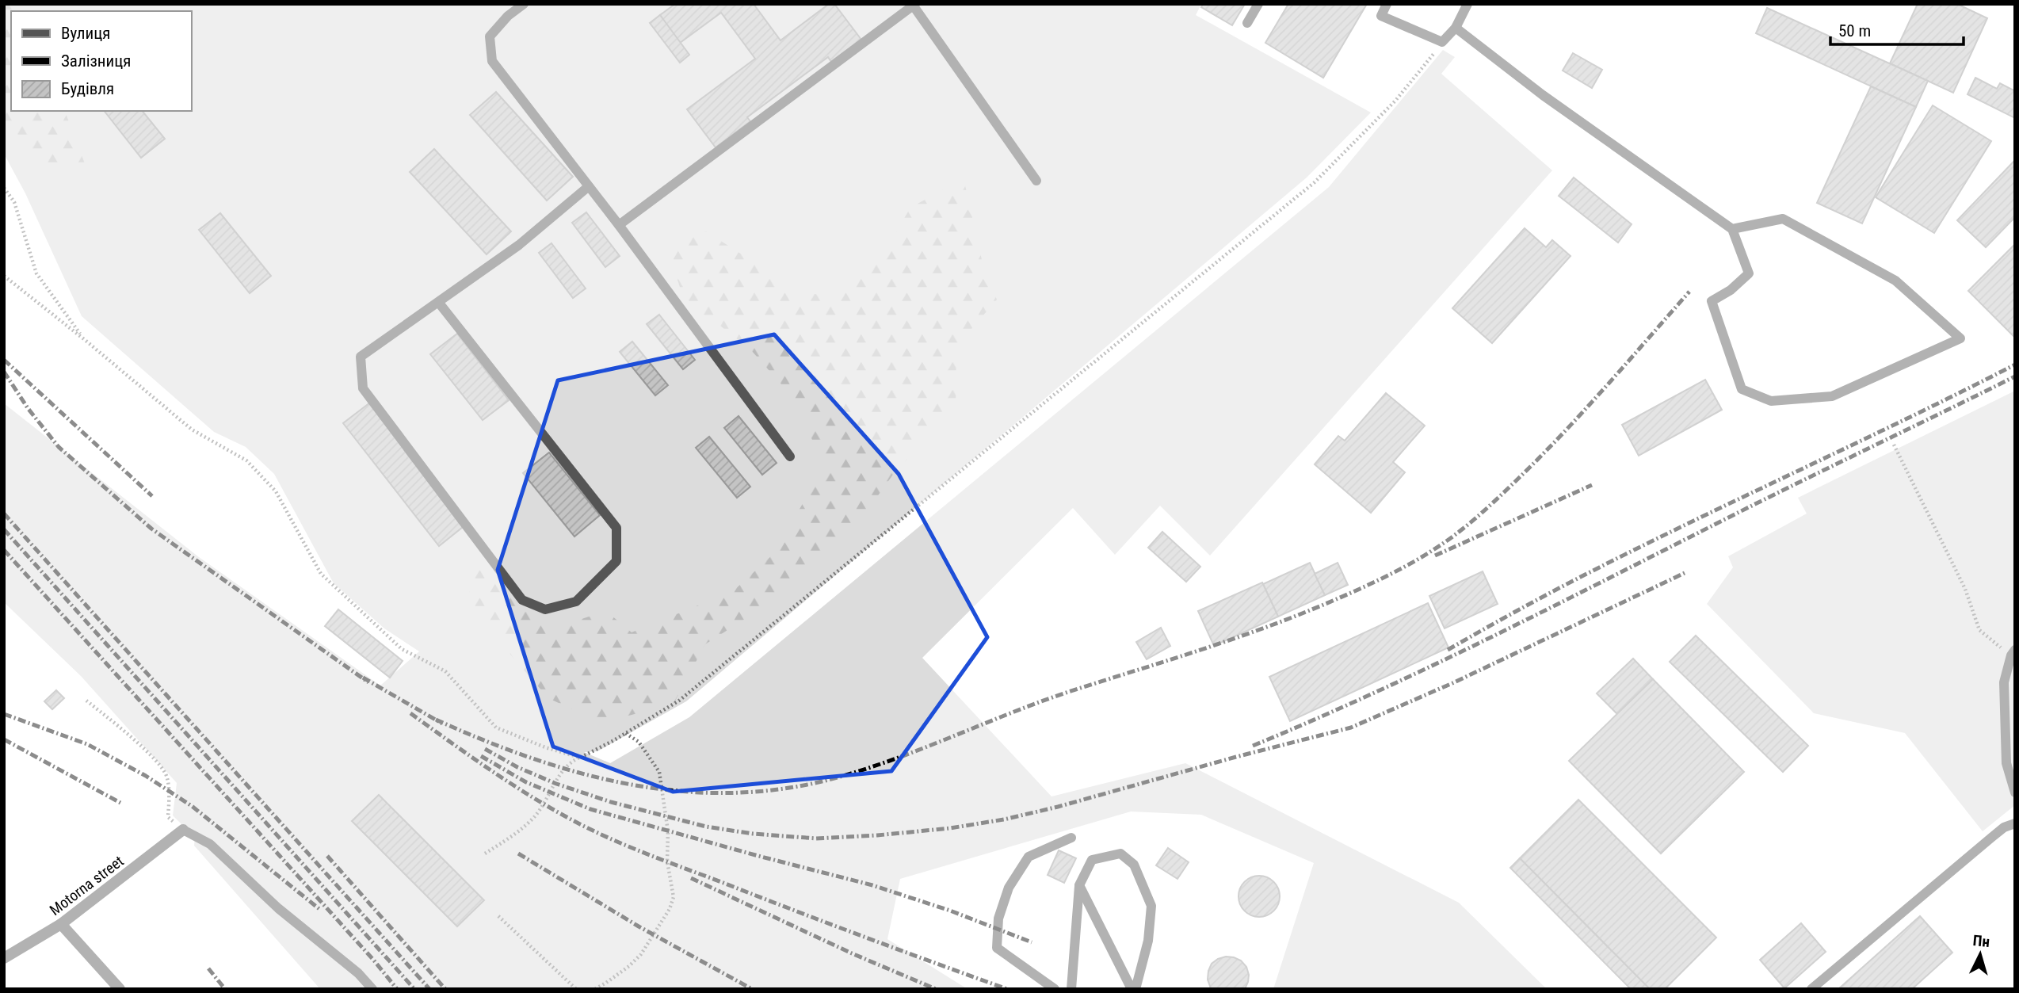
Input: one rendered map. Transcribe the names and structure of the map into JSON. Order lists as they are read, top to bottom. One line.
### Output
{"streets":{"street":["Motorna street"]},"legend":["Вулиця","Залізниця","Будівля"],"scale_bar":"50 m","north":"top"}
